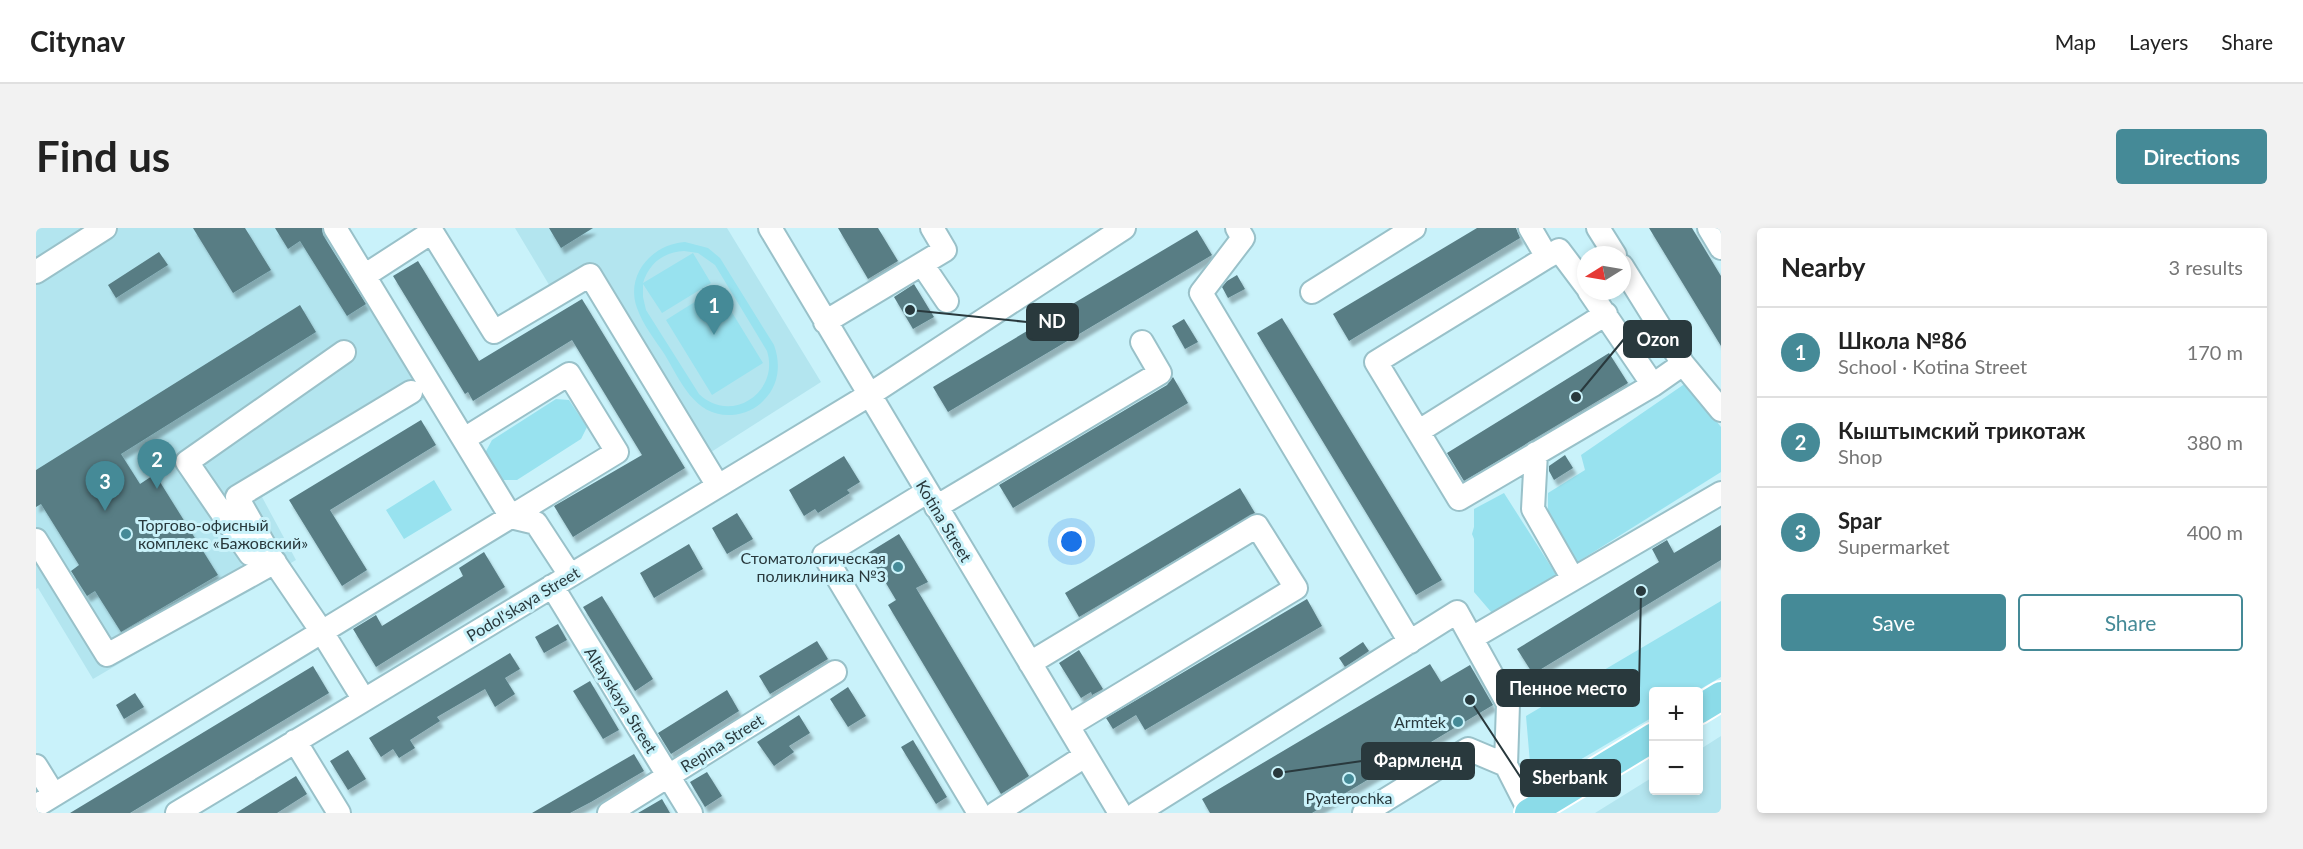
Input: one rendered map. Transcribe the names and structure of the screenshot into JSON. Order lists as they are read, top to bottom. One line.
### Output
{"streets":{"street":["Kotina Street","Podol'skaya Street","Altayskaya Street","Repina Street"]},"crossings":[["Kotina Street","Podol'skaya Street"],["Podol'skaya Street","Altayskaya Street"],["Altayskaya Street","Repina Street"]],"places":["ND","Ozon","Торгово-офисный комплекс «Бажовский»","Стоматологическая поликлиника №3","Пенное место","Sberbank","Armtek","Фармленд","Pyaterochka"],"north":"left","page":{"header":"Citynav","nav":["Map","Layers","Share"],"buttons":["Directions",["Save","Share"]],"title":"Find us","heading":["Nearby","3 results"],"pins":["1","2","3"],"list":[{"mark":"1","name":"Школа №86","note":"School · Kotina Street","value":"170 m"},{"mark":"2","name":"Кыштымский трикотаж","note":"Shop","value":"380 m"},{"mark":"3","name":"Spar","note":"Supermarket","value":"400 m"}],"map_buttons":["+","−"]}}
